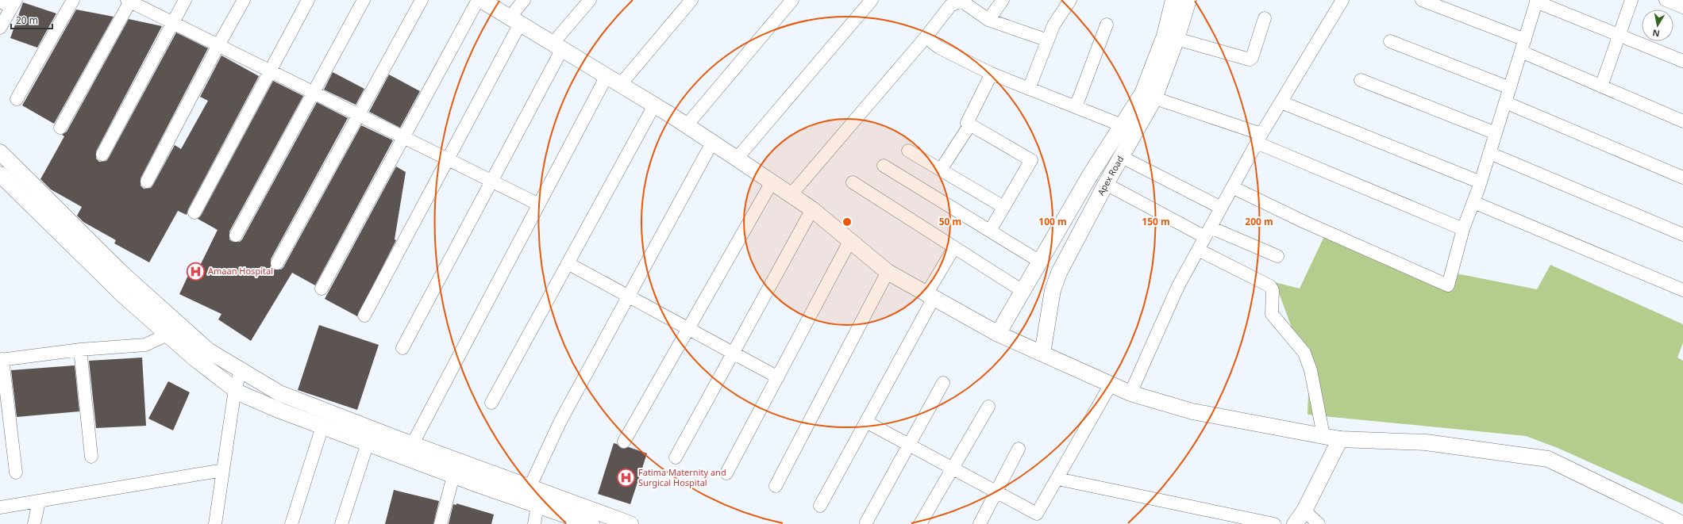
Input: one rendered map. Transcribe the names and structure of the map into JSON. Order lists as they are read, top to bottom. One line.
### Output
{"streets":{"street":["Apex Road"]},"places":{"hospital":["Amaan Hospital","Fatima Maternity and Surgical Hospital"]},"scale_bar":"20 m","north":"bottom","rings":["50 m","100 m","150 m","200 m"]}
